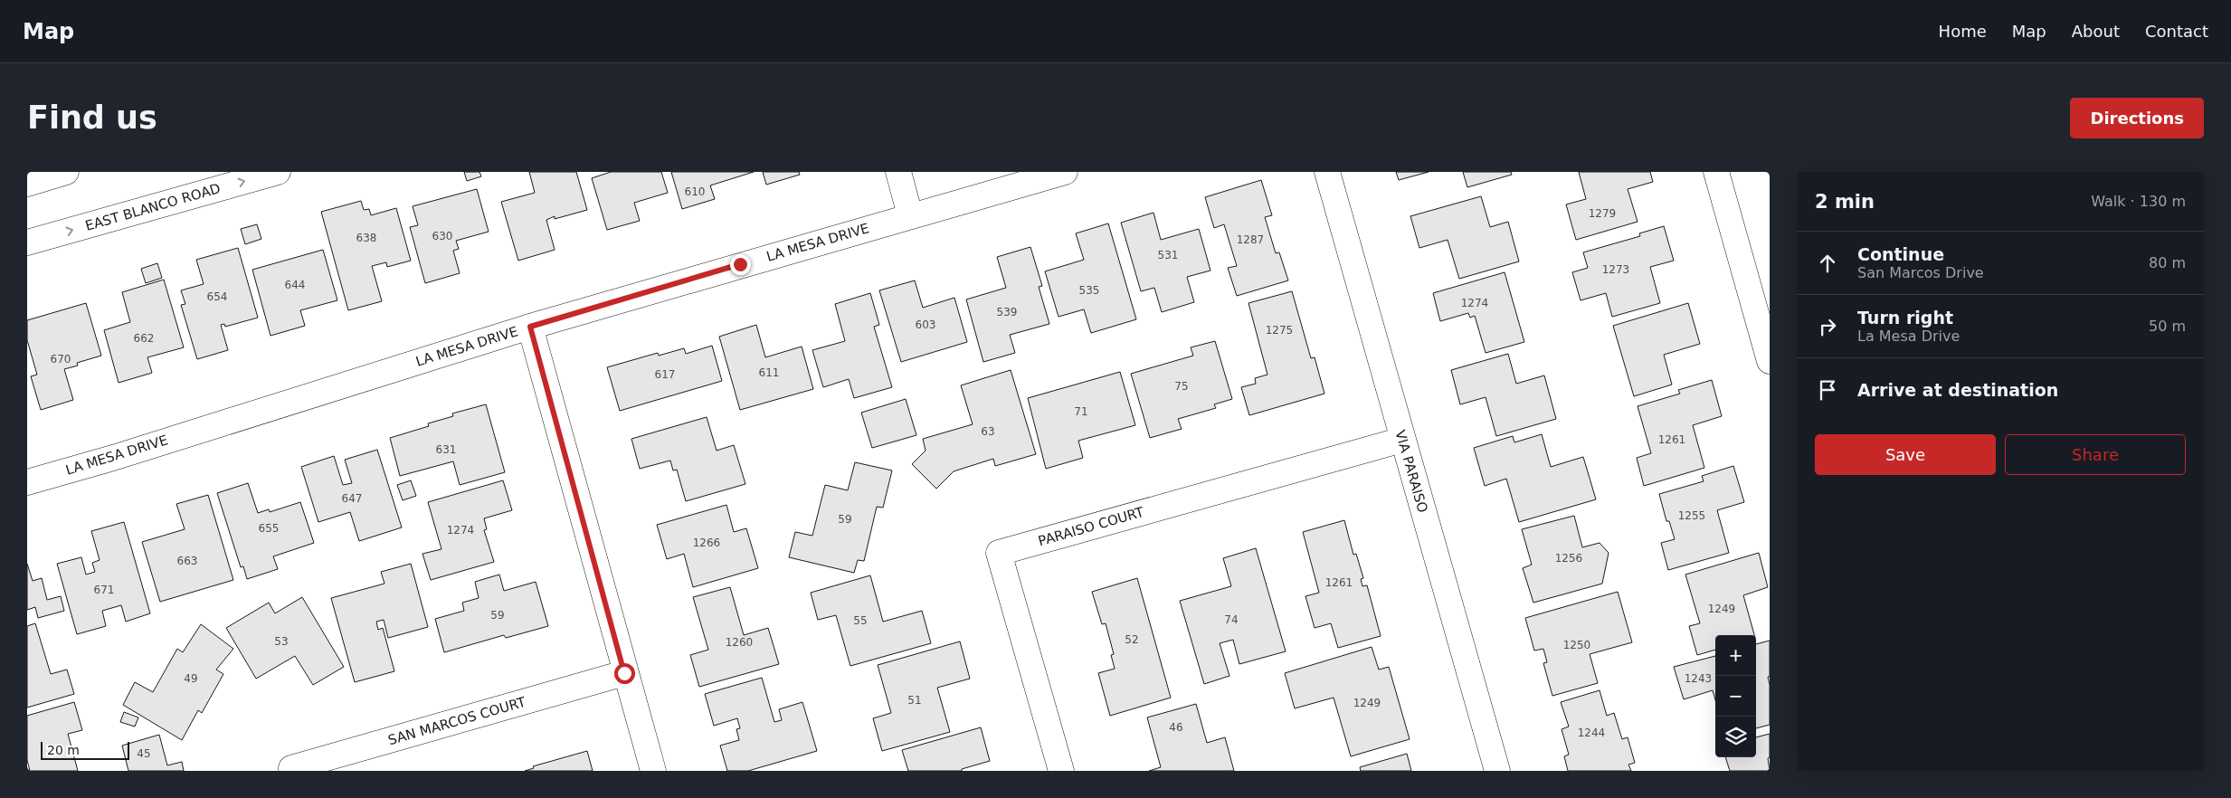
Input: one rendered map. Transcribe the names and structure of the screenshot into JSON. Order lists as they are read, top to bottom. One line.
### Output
{"streets":{"main road":["EAST BLANCO ROAD","LA MESA DRIVE","VIA PARAISO","PARAISO COURT","SAN MARCOS COURT"]},"crossings":[["VIA PARAISO","PARAISO COURT"]],"one_way":["EAST BLANCO ROAD"],"house_numbers":["610","1279","630","638","1287","531","1273","644","535","654","1274","539","603","1275","662","670","611","617","75","71","63","1261","631","647","1255","59","655","1274","1266","1256","663","1261","671","1249","59","74","55","52","53","1260","1250","49","1243","51","1249","46","1244","45"],"scale_bar":"20 m","page":{"header":"Map","nav":["Home","Map","About","Contact"],"buttons":["Directions",["Save","Share"]],"title":"Find us","heading":["2 min","Walk · 130 m"],"list":[["Continue","San Marcos Drive","80 m"],["Turn right","La Mesa Drive","50 m"],"Arrive at destination"],"map_buttons":["+","−"],"scale":"20 m"}}
